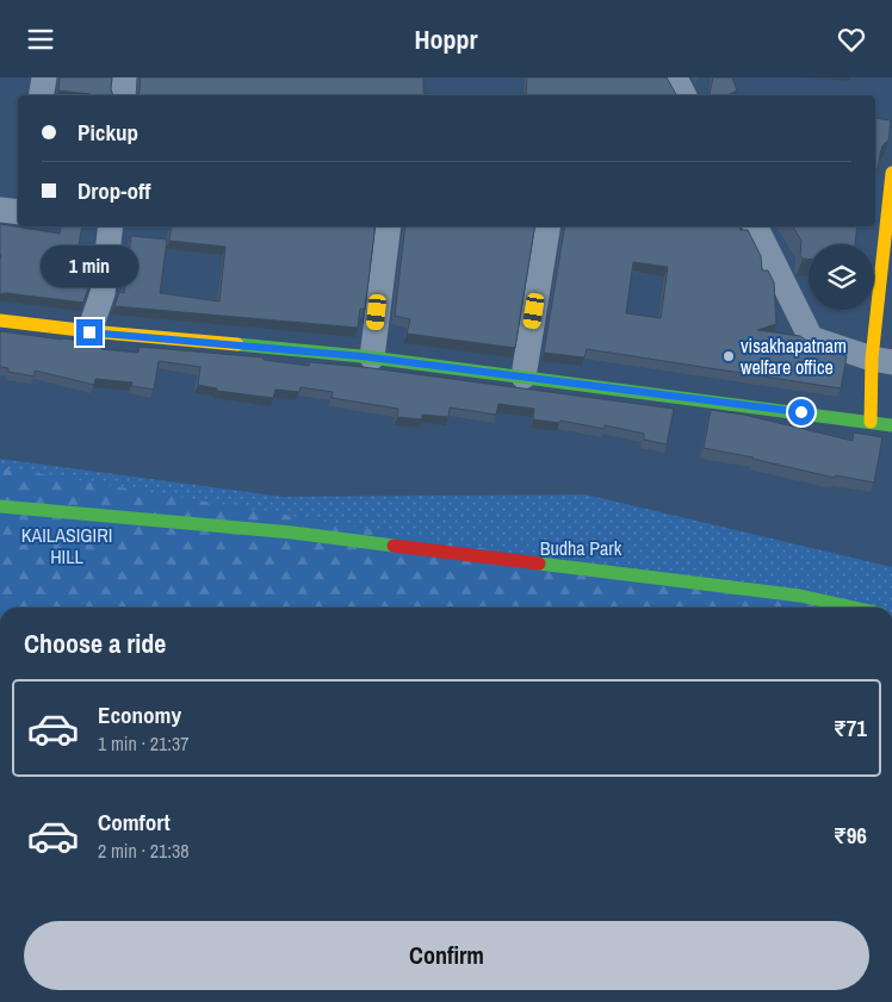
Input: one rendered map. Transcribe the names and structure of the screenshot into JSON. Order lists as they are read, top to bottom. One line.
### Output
{"parks":["KAILASIGIRI HILL","Budha Park"],"places":["visakhapatnam welfare office"],"page":{"header":"Hoppr","banner":["Pickup","Drop-off"],"bubble":"1 min","heading":"Choose a ride","list":[{"name":"Economy","note":"1 min · 21:37","value":"₹71"},{"name":"Comfort","note":"2 min · 21:38","value":"₹96"}],"buttons":"Confirm"}}
